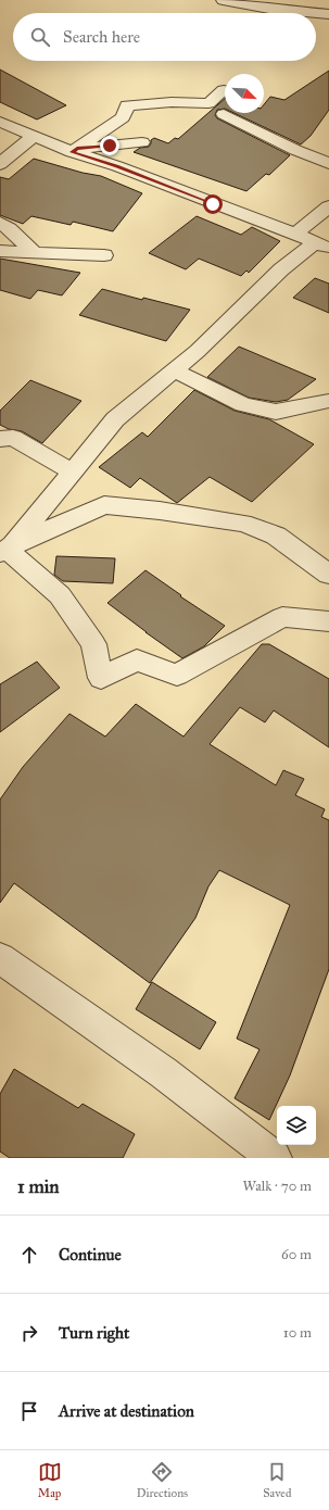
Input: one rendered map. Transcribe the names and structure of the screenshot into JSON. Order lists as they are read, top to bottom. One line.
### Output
{"north":"bottom right","page":{"search":"Search here","heading":["1 min","Walk · 70 m"],"list":[["Continue","60 m"],["Turn right","10 m"],"Arrive at destination"],"nav":["Map","Directions","Saved"]}}
